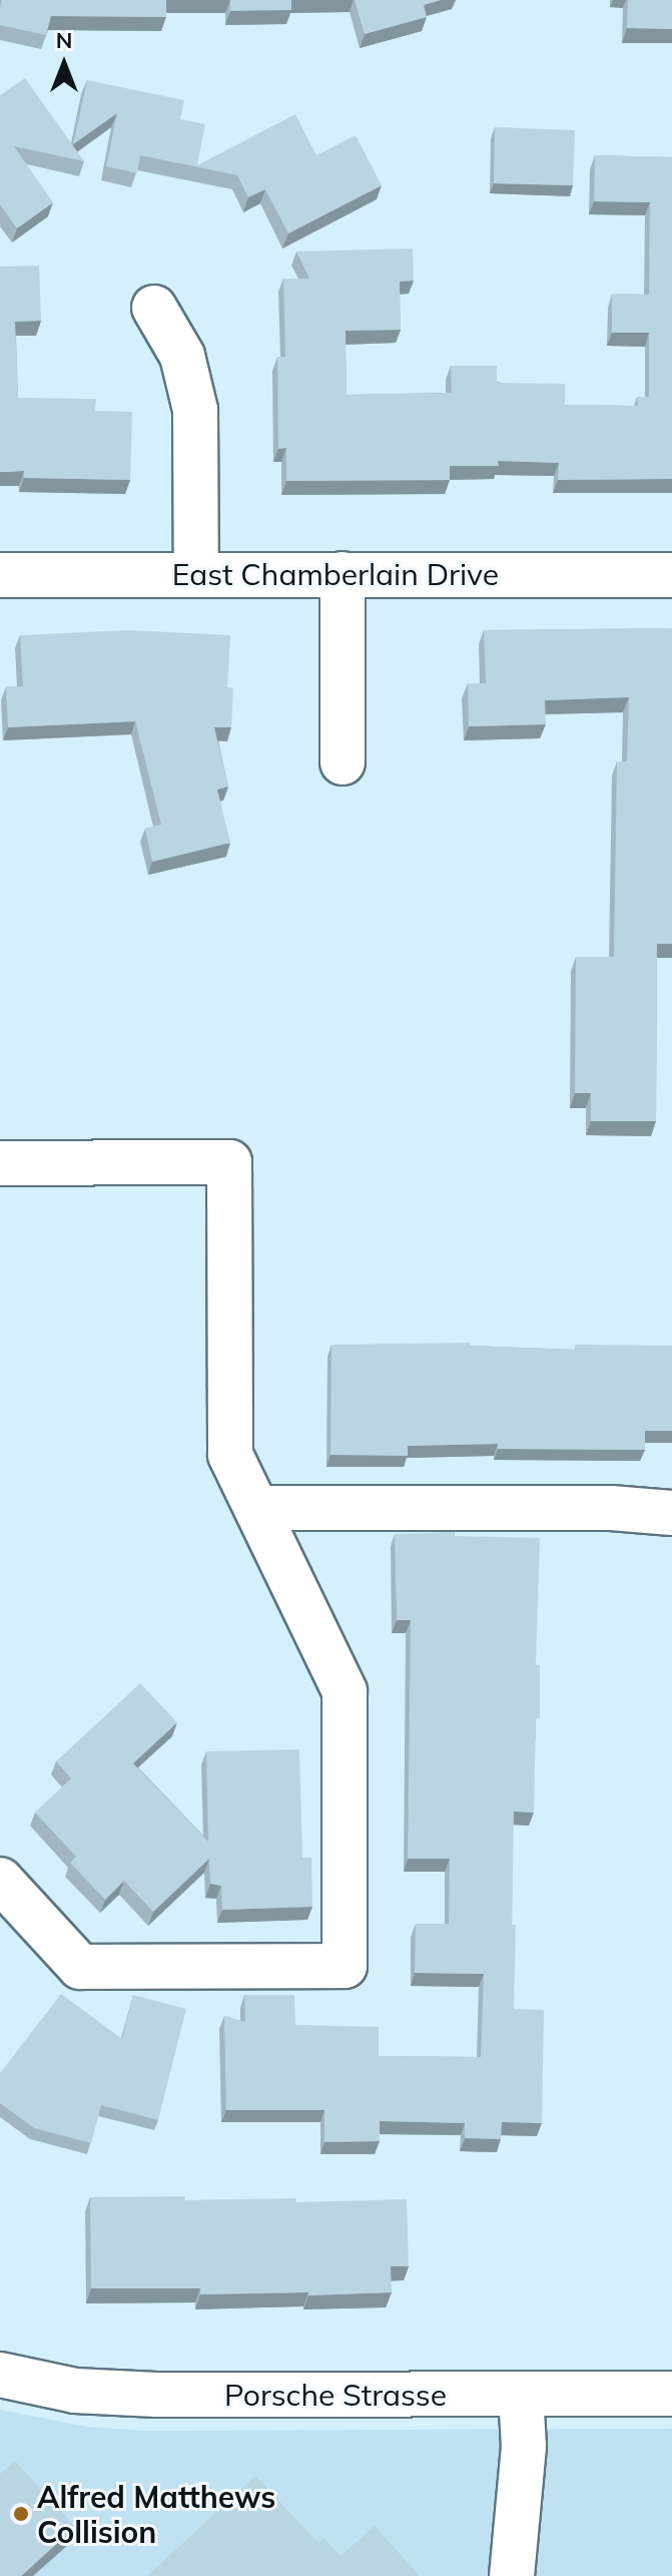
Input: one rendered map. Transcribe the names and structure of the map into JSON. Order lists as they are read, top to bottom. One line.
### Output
{"streets":{"street":["East Chamberlain Drive","Porsche Strasse"]},"places":["Alfred Matthews Collision"],"north":"top"}
